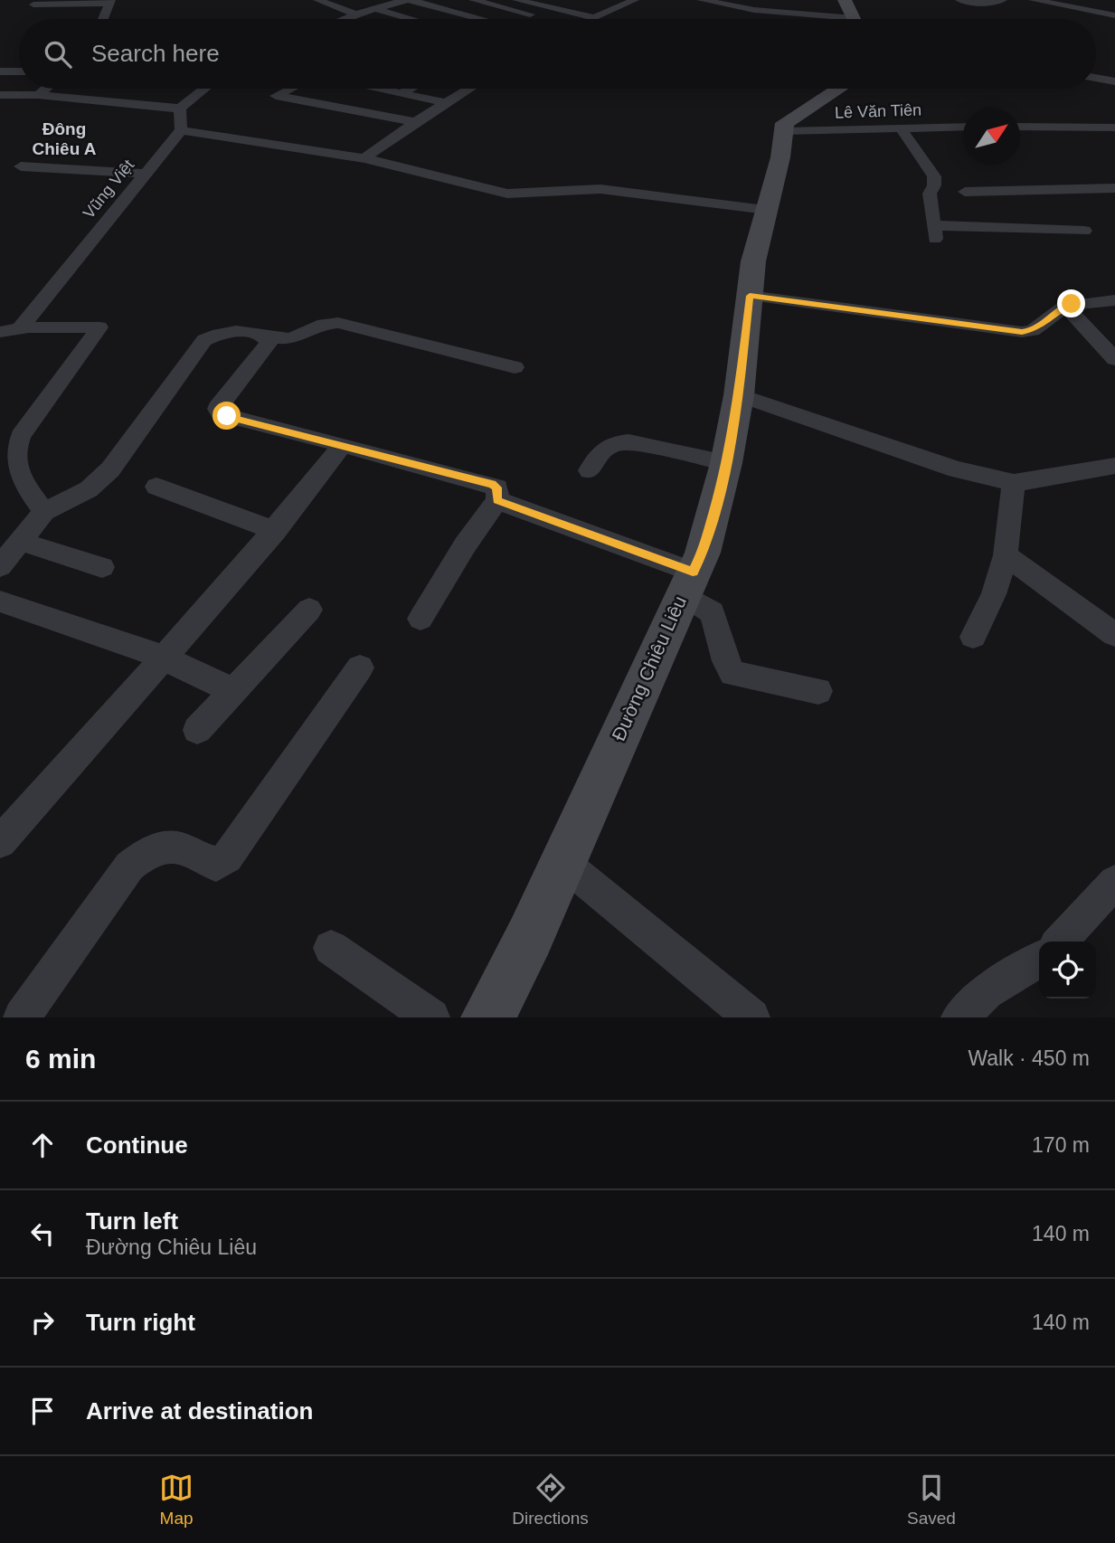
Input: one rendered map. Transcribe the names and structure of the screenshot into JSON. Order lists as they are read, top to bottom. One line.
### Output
{"streets":{"street":["Lê Văn Tiên","Vũng Việt","Đường Chiêu Liêu"]},"crossings":[["Lê Văn Tiên","Đường Chiêu Liêu"]],"districts":["Đông Chiêu A"],"north":"top right","page":{"search":"Search here","heading":["6 min","Walk · 450 m"],"list":[["Continue","170 m"],["Turn left","Đường Chiêu Liêu","140 m"],["Turn right","140 m"],"Arrive at destination"],"nav":["Map","Directions","Saved"]}}
